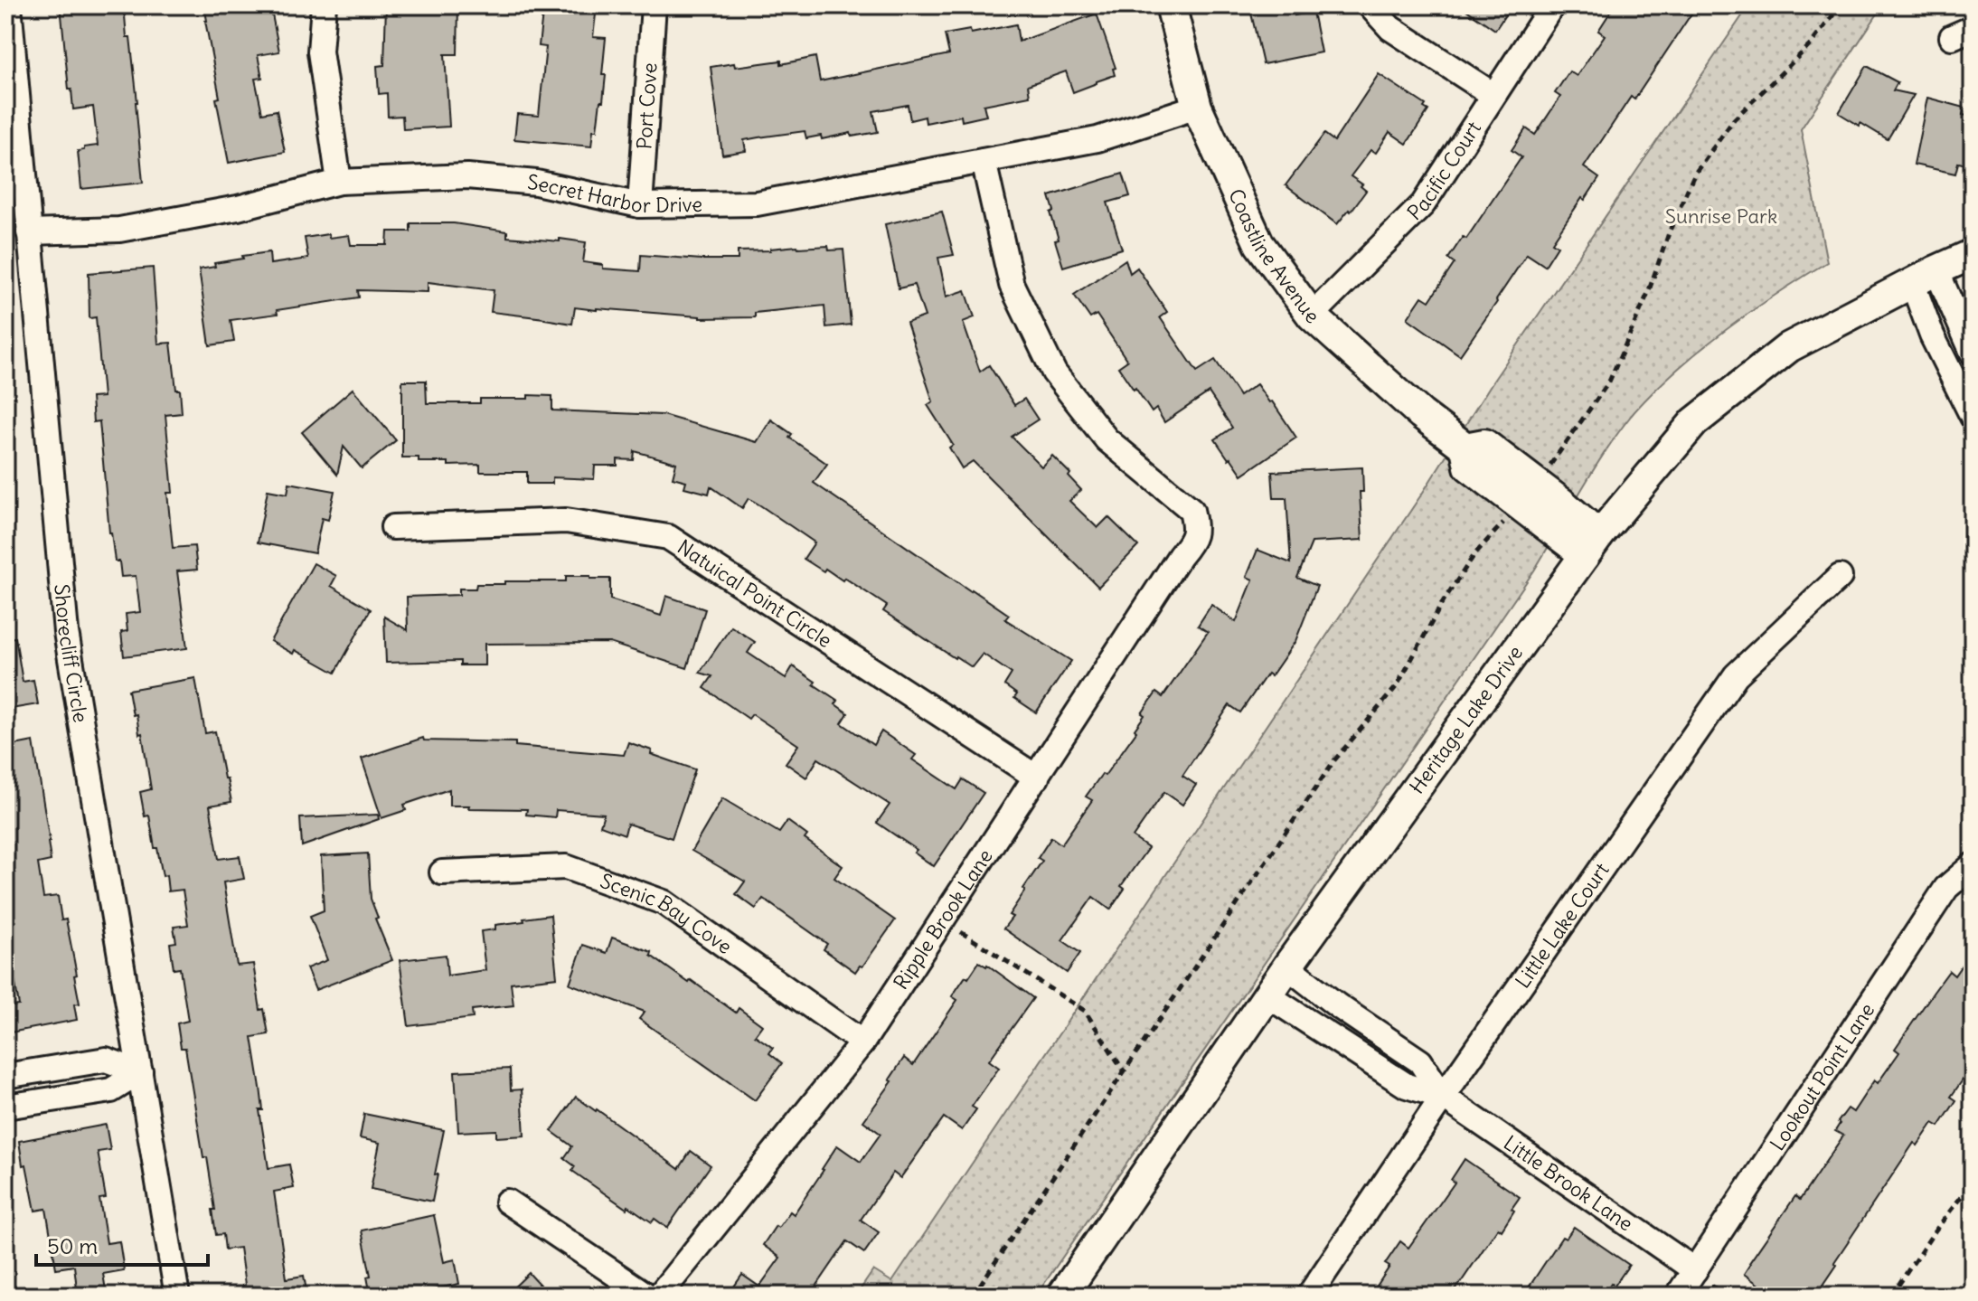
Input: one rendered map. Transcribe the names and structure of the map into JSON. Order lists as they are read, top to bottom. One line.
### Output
{"streets":{"street":["Port Cove","Pacific Court","Secret Harbor Drive","Coastline Avenue","Natuical Point Circle","Shorecliff Circle","Heritage Lake Drive","Scenic Bay Cove","Ripple Brook Lane","Little Lake Court","Lookout Point Lane","Little Brook Lane"]},"crossings":[["Port Cove","Secret Harbor Drive"],["Pacific Court","Coastline Avenue"],["Secret Harbor Drive","Coastline Avenue"],["Secret Harbor Drive","Shorecliff Circle"],["Secret Harbor Drive","Ripple Brook Lane"],["Coastline Avenue","Heritage Lake Drive"],["Natuical Point Circle","Ripple Brook Lane"],["Heritage Lake Drive","Little Brook Lane"],["Scenic Bay Cove","Ripple Brook Lane"],["Little Lake Court","Little Brook Lane"],["Lookout Point Lane","Little Brook Lane"]],"parks":["Sunrise Park"],"scale_bar":"50 m"}
